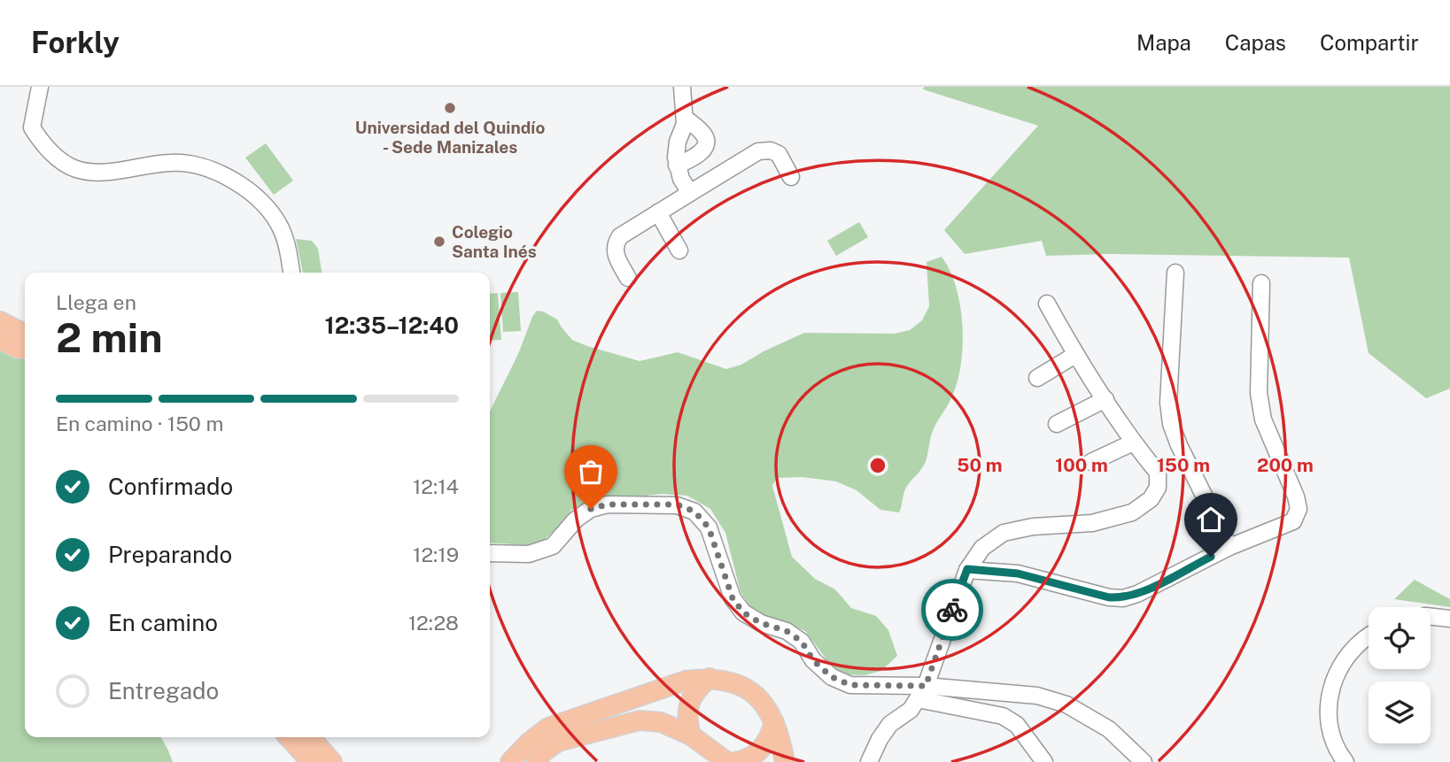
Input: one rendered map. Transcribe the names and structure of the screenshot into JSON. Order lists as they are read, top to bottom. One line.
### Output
{"places":["Universidad del Quindío - Sede Manizales","Colegio Santa Inés"],"page":{"header":"Forkly","nav":["Mapa","Capas","Compartir"],"heading":["2 min","Llega en","12:35–12:40"],"bar":"En camino · 150 m","list":[["Confirmado","12:14"],["Preparando","12:19"],["En camino","12:28"],"Entregado"]},"rings":["50 m","100 m","150 m","200 m"]}
